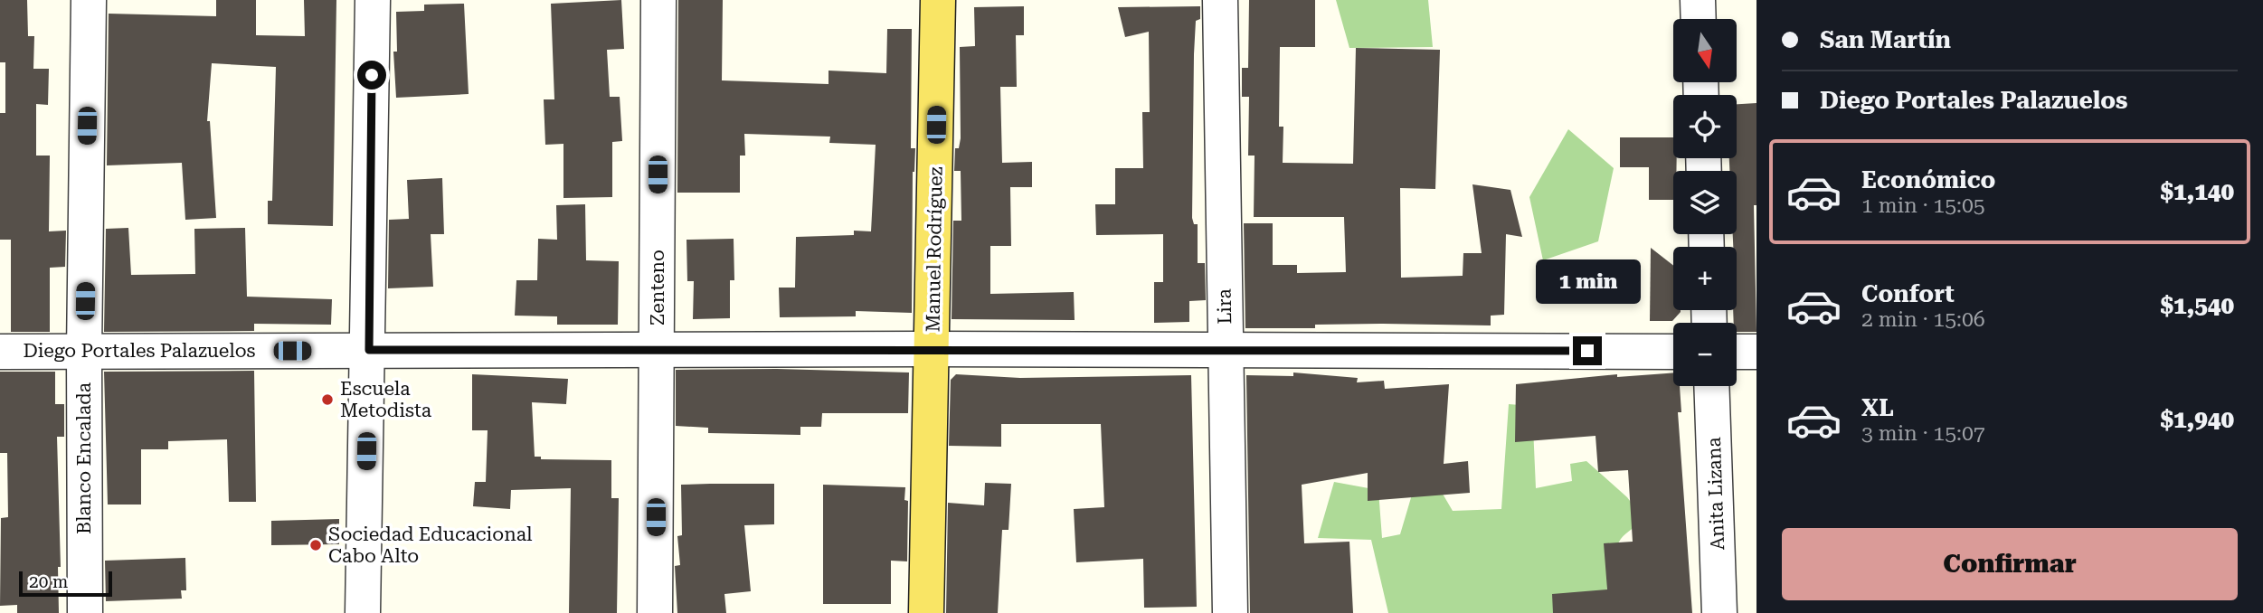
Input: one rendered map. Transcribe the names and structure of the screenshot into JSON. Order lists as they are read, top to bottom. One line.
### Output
{"streets":{"main road":["Manuel Rodríguez"],"street":["Zenteno","Lira","Diego Portales Palazuelos","Blanco Encalada","Anita Lizana"]},"crossings":[["Manuel Rodríguez","Diego Portales Palazuelos"],["Zenteno","Diego Portales Palazuelos"],["Lira","Diego Portales Palazuelos"],["Diego Portales Palazuelos","Blanco Encalada"]],"places":["Escuela Metodista","Sociedad Educacional Cabo Alto"],"scale_bar":"20 m","north":"bottom","page":{"banner":["San Martín","Diego Portales Palazuelos"],"map_buttons":["+","−"],"list":[{"name":"Económico","note":"1 min · 15:05","value":"$1,140"},{"name":"Confort","note":"2 min · 15:06","value":"$1,540"},{"name":"XL","note":"3 min · 15:07","value":"$1,940"}],"bubble":"1 min","buttons":"Confirmar","scale":"20 m"}}
